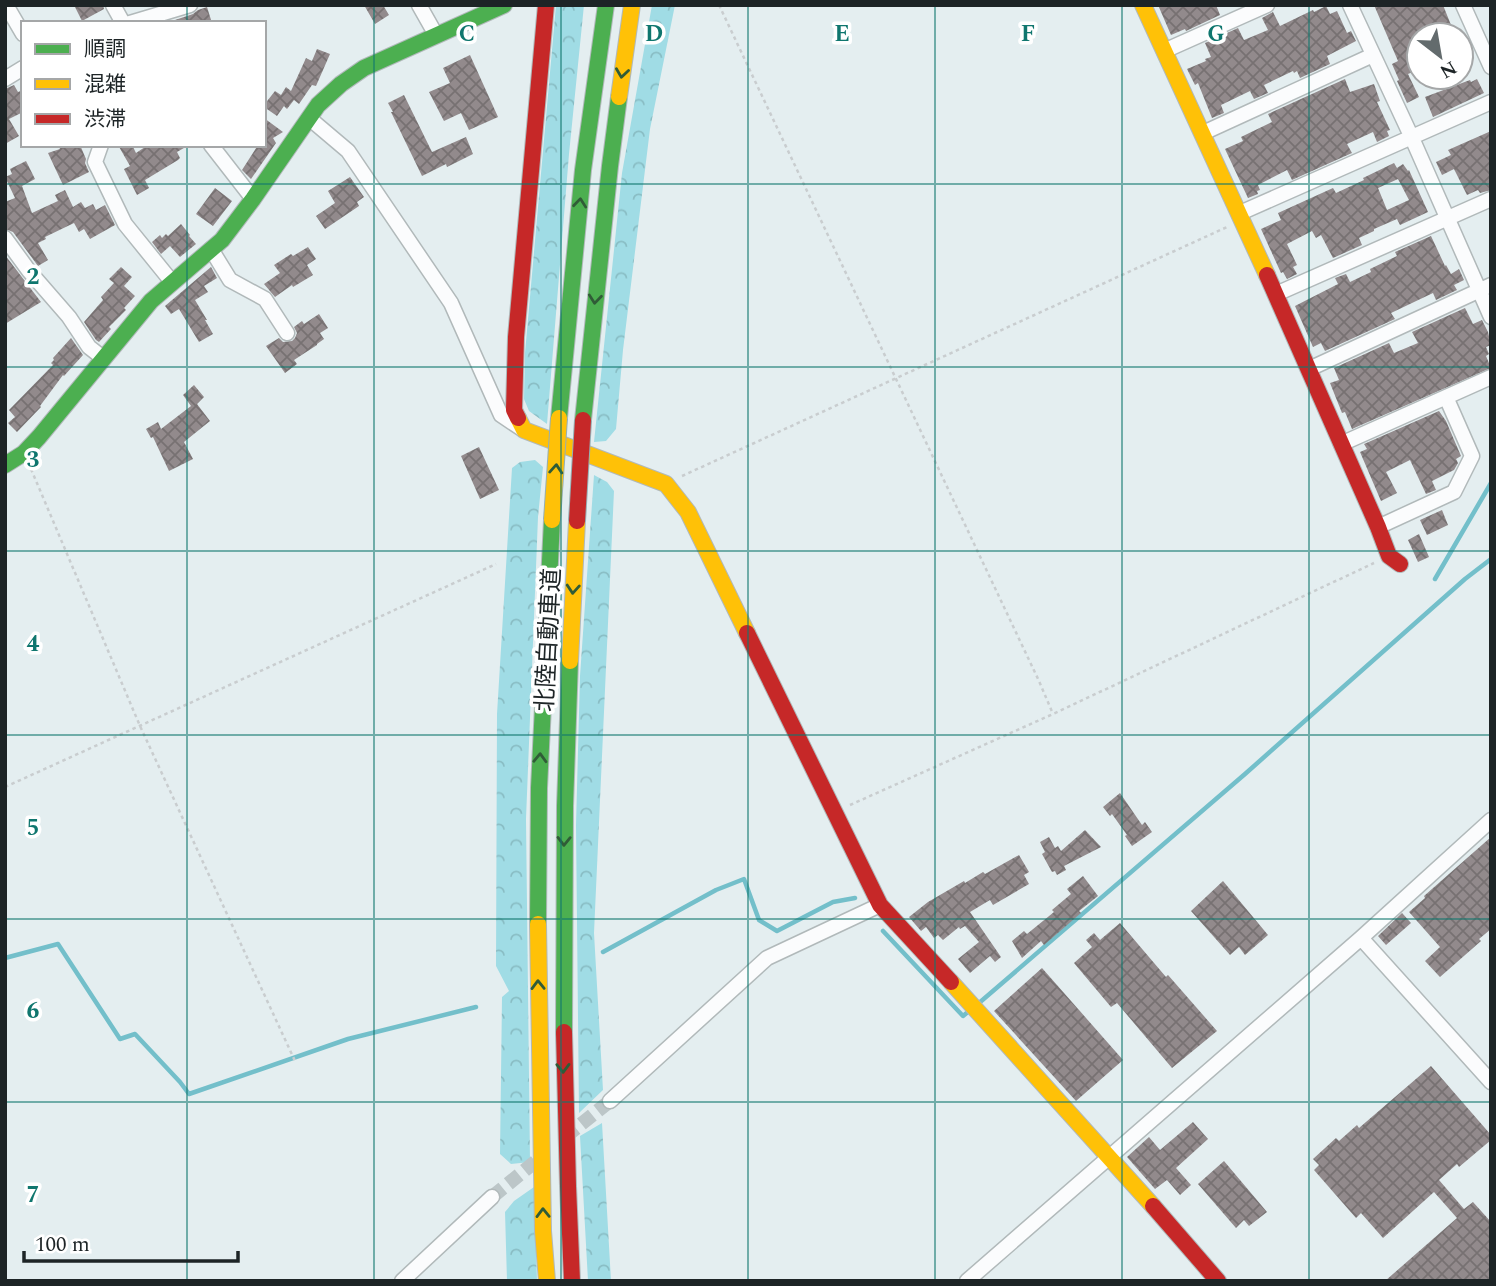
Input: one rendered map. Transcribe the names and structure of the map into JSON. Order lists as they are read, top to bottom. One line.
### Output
{"streets":{"main road":["北陸自動車道"]},"legend":["順調","混雑","渋滞"],"scale_bar":"100 m","north":"bottom right","grid":{"columns":["C","D","E","F","G"],"rows":["2","3","4","5","6","7"]}}
